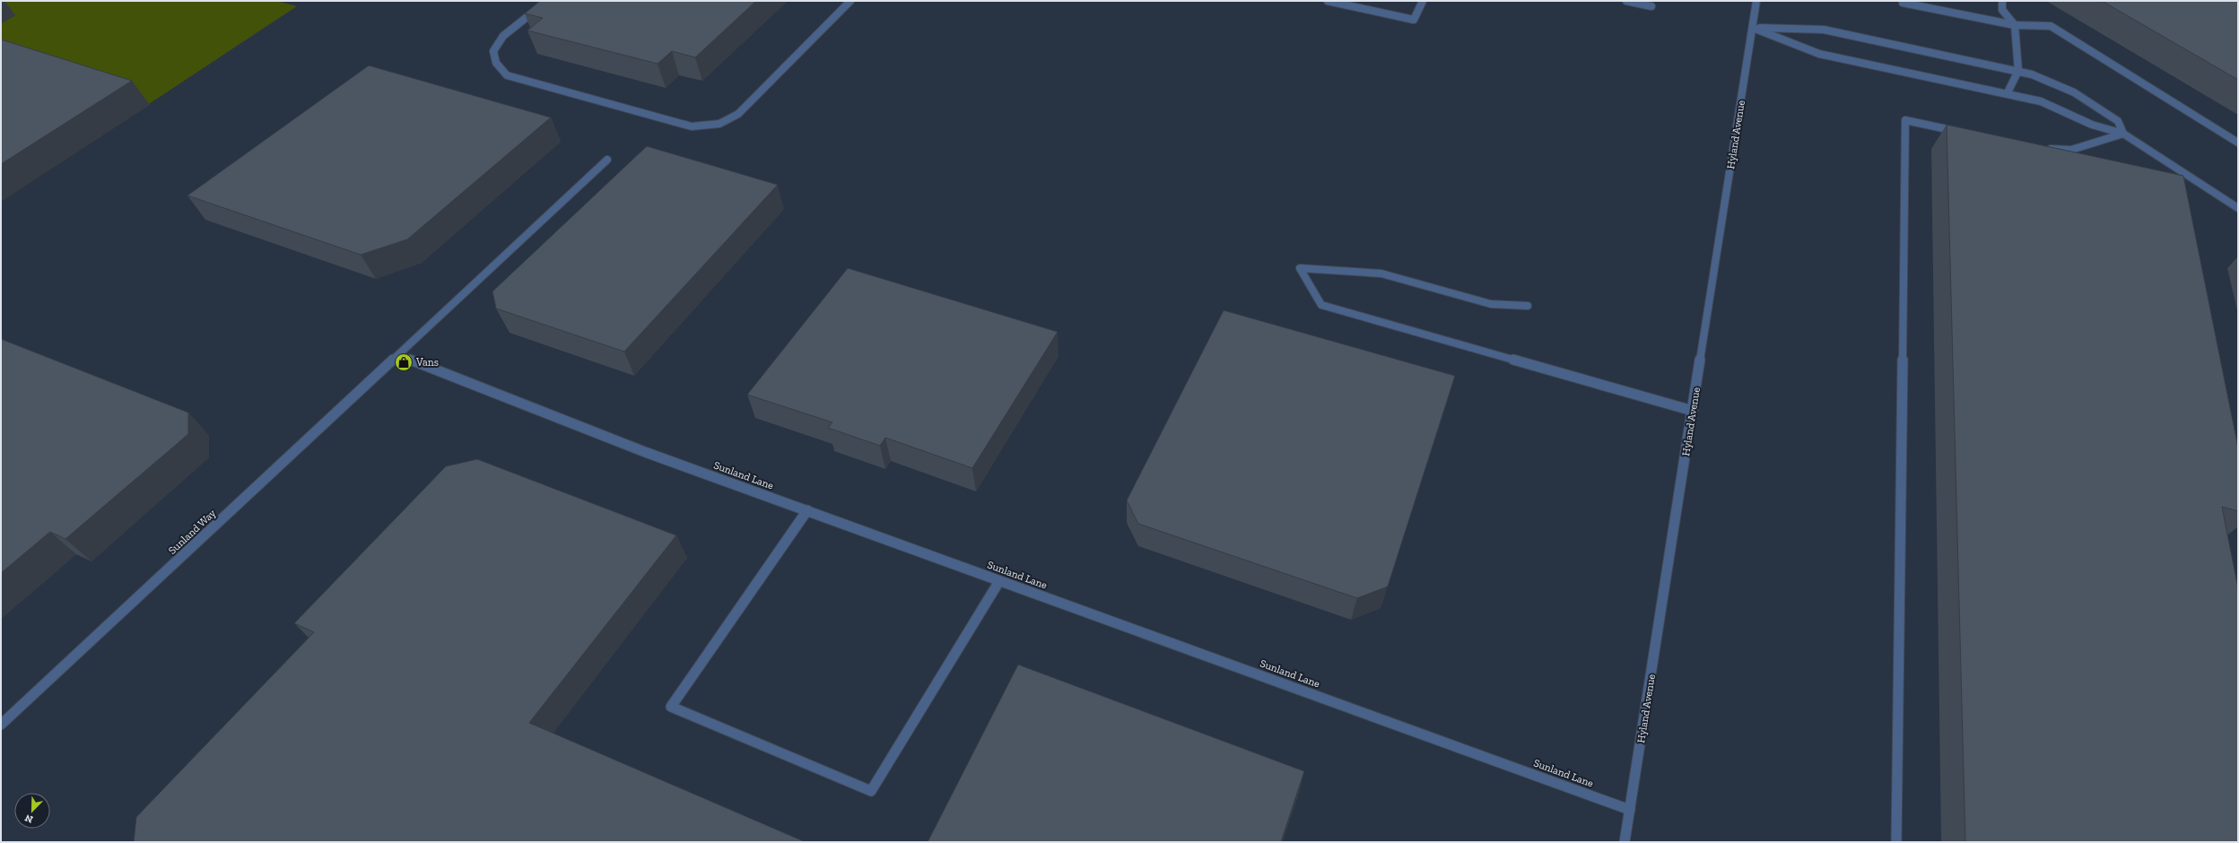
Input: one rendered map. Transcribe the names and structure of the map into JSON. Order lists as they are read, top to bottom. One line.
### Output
{"streets":{"street":["Hyland Avenue","Sunland Lane","Sunland Way"]},"crossings":[["Hyland Avenue","Sunland Lane"],["Sunland Lane","Sunland Way"]],"places":{"shop":["Vans"]},"north":"bottom left"}
